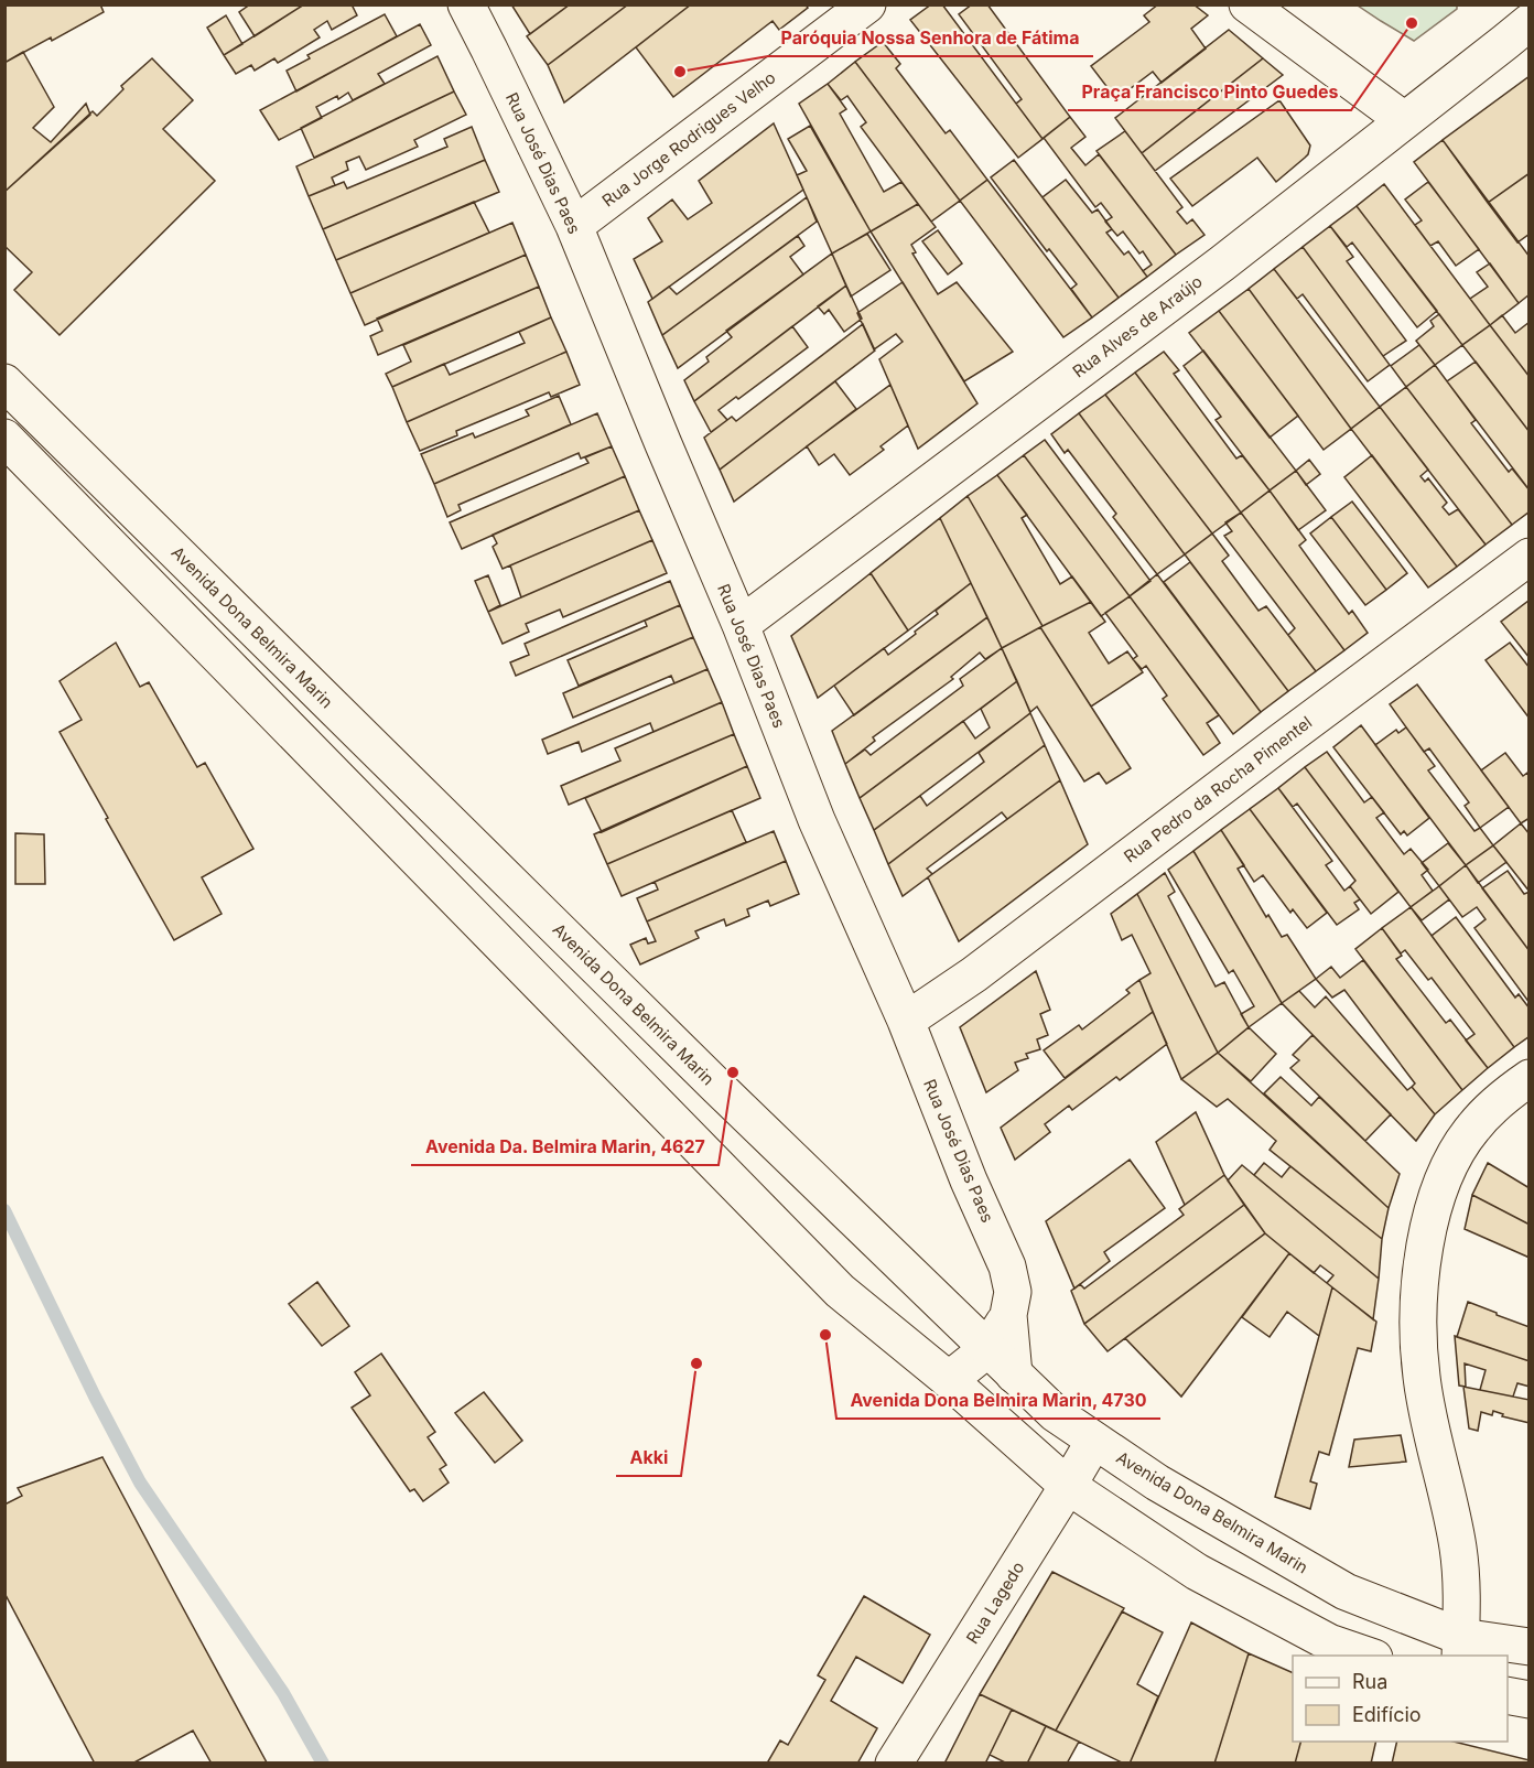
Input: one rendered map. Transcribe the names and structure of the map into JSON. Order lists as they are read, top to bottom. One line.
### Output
{"streets":{"street":["Rua Jorge Rodrigues Velho","Rua José Dias Paes","Rua Alves de Araújo","Avenida Dona Belmira Marin","Rua Pedro da Rocha Pimentel","Rua Lagedo"]},"crossings":[["Rua Jorge Rodrigues Velho","Rua José Dias Paes"],["Rua José Dias Paes","Rua Alves de Araújo"],["Rua José Dias Paes","Avenida Dona Belmira Marin"],["Rua José Dias Paes","Rua Pedro da Rocha Pimentel"],["Avenida Dona Belmira Marin","Rua Lagedo"]],"places":["Praça Francisco Pinto Guedes","Paróquia Nossa Senhora de Fátima","Avenida Da. Belmira Marin, 4627","Avenida Dona Belmira Marin, 4730","Akki"],"legend":["Rua","Edifício"]}
